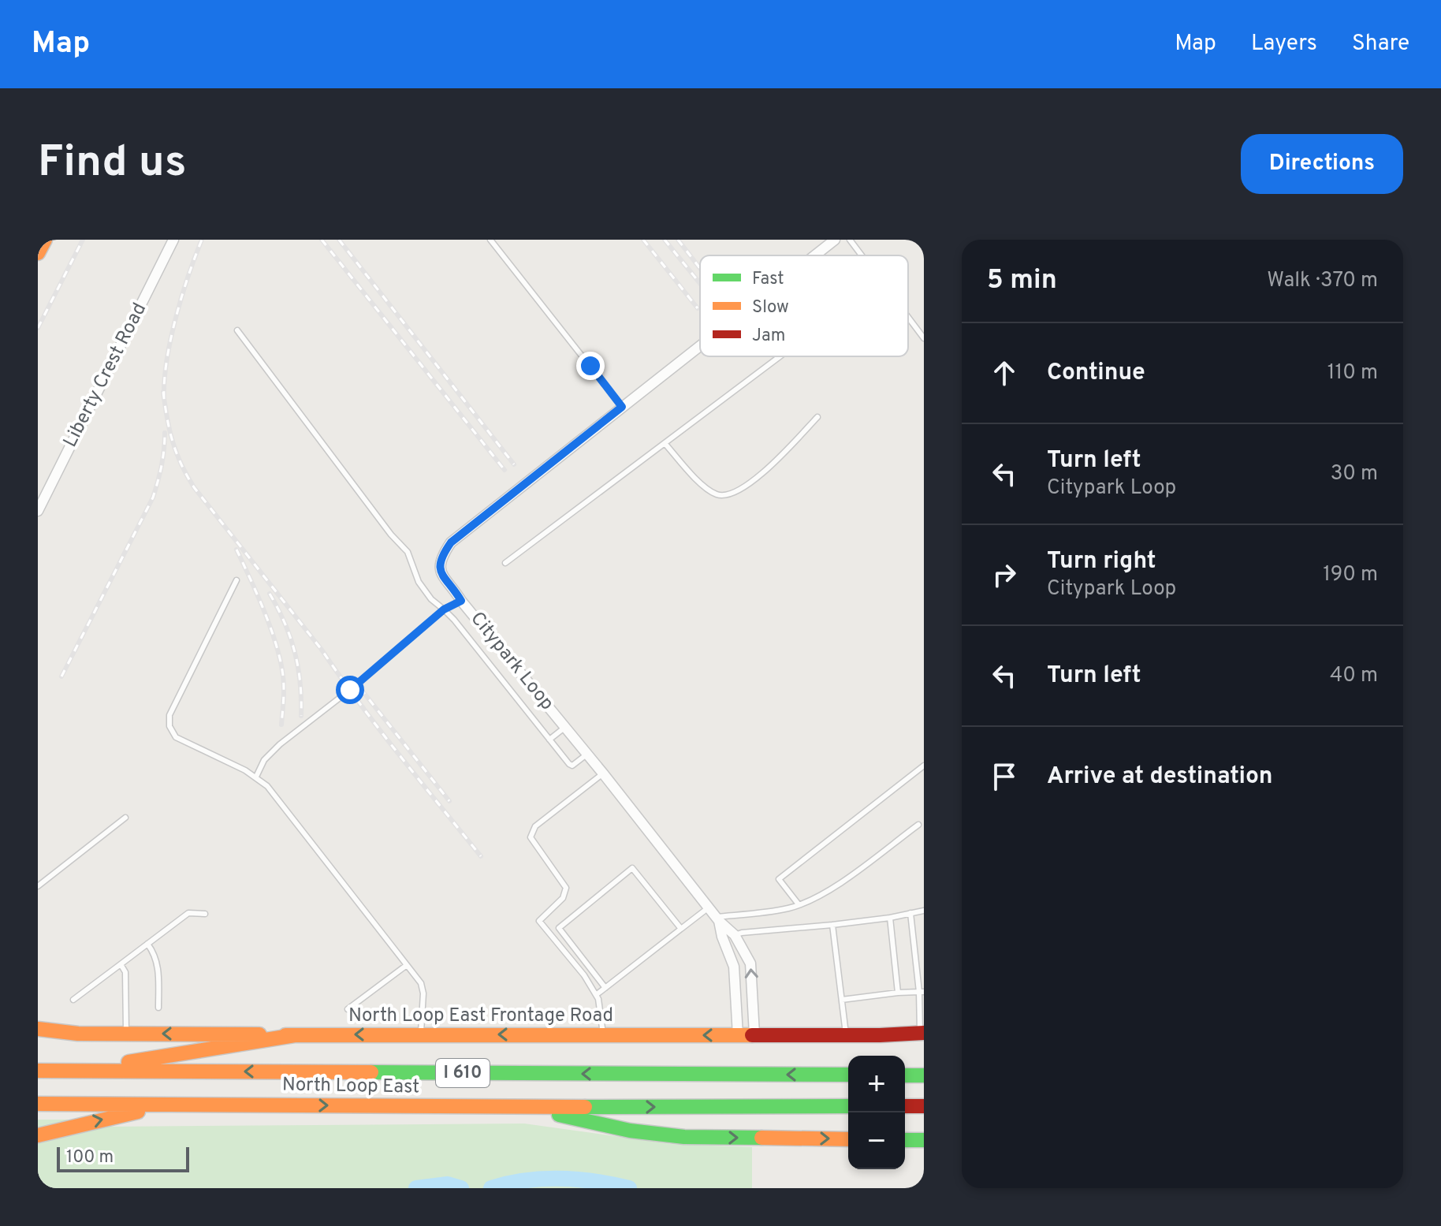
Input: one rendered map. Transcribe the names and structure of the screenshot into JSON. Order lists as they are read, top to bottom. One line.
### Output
{"streets":{"main road":["North Loop East Frontage Road","I 610","North Loop East"],"street":["Liberty Crest Road","Citypark Loop"]},"crossings":[["Citypark Loop","North Loop East Frontage Road"]],"legend":["Fast","Slow","Jam"],"scale_bar":"100 m","page":{"header":"Map","nav":["Map","Layers","Share"],"buttons":"Directions","title":"Find us","heading":["5 min","Walk · 370 m"],"list":[["Continue","110 m"],["Turn left","Citypark Loop","30 m"],["Turn right","Citypark Loop","190 m"],["Turn left","40 m"],"Arrive at destination"],"map_buttons":["+","−"],"scale":"100 m"}}
